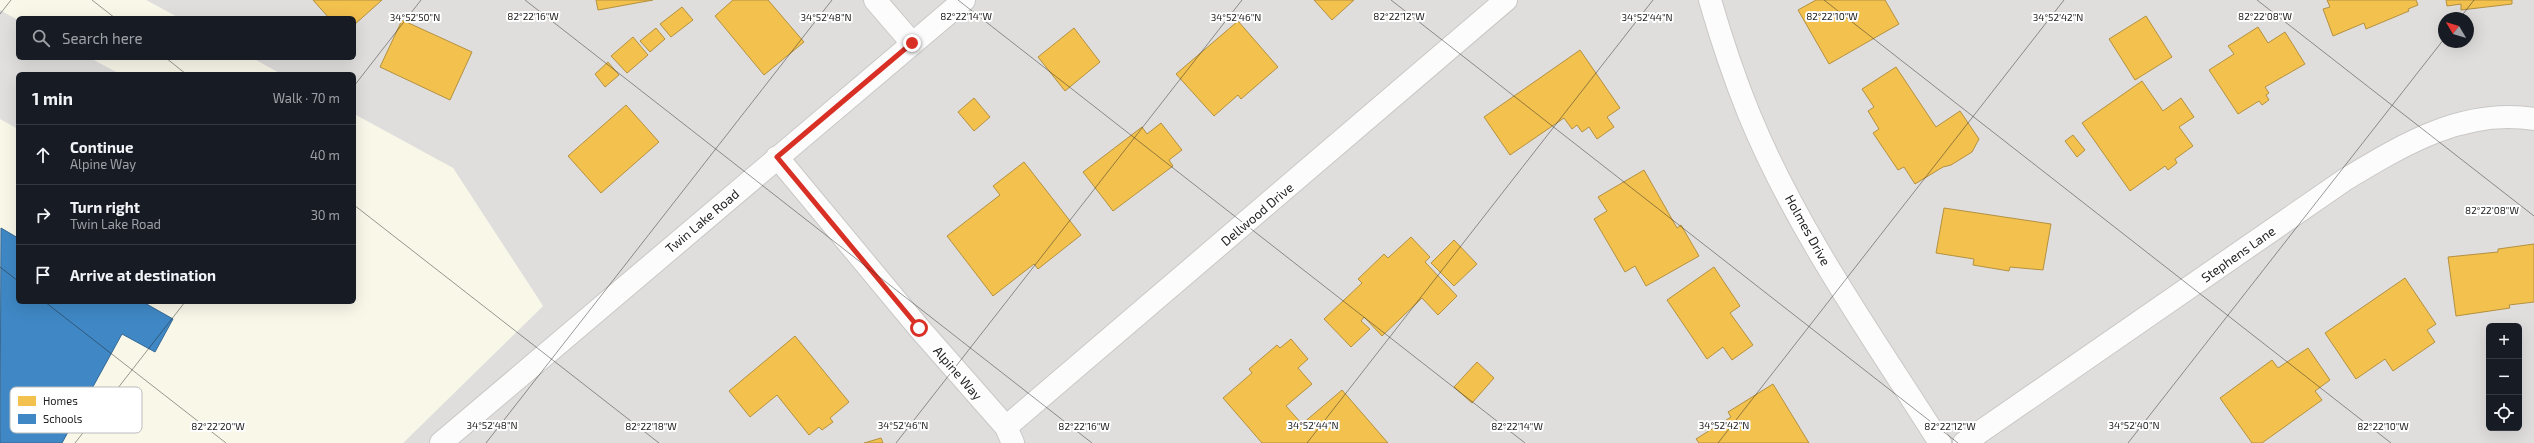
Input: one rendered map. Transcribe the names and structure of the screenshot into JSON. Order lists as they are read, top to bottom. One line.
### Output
{"streets":{"street":["Dellwood Drive","Twin Lake Road","Holmes Drive","Stephens Lane","Alpine Way"]},"crossings":[["Dellwood Drive","Alpine Way"],["Twin Lake Road","Alpine Way"]],"legend":["Homes","Schools"],"north":"top left","page":{"search":"Search here","heading":["1 min","Walk · 70 m"],"list":[["Continue","Alpine Way","40 m"],["Turn right","Twin Lake Road","30 m"],"Arrive at destination"],"map_buttons":["+","−"]},"coordinates":["82°22'16\"W","82°22'14\"W","82°22'12\"W","82°22'10\"W","82°22'08\"W","34°52'50\"N","34°52'48\"N","34°52'46\"N","34°52'44\"N","34°52'42\"N","34°52'40\"N","82°22'20\"W","82°22'18\"W"]}
